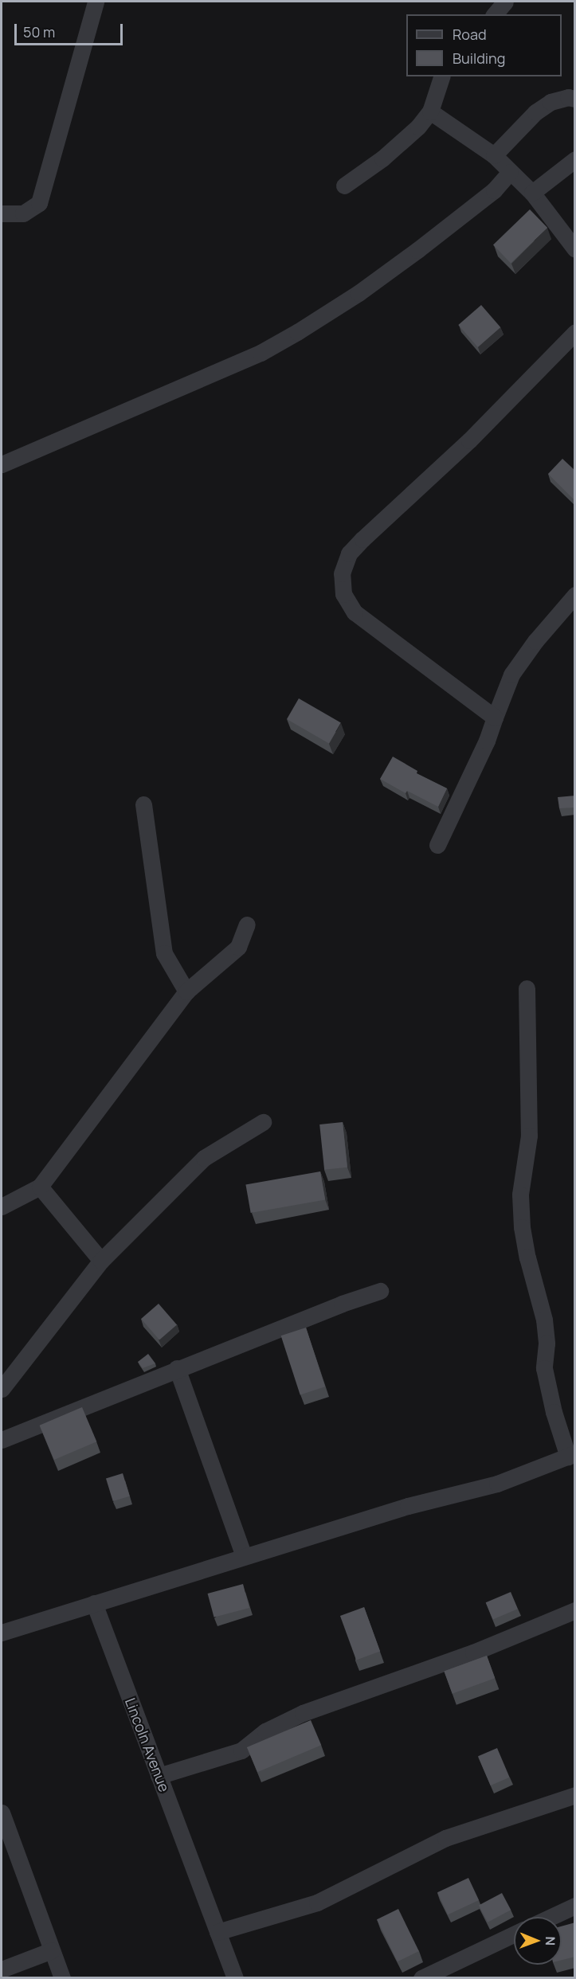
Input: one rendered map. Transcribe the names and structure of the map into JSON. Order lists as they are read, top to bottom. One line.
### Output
{"streets":{"street":["Lincoln Avenue"]},"legend":["Road","Building"],"scale_bar":"50 m","north":"right"}
